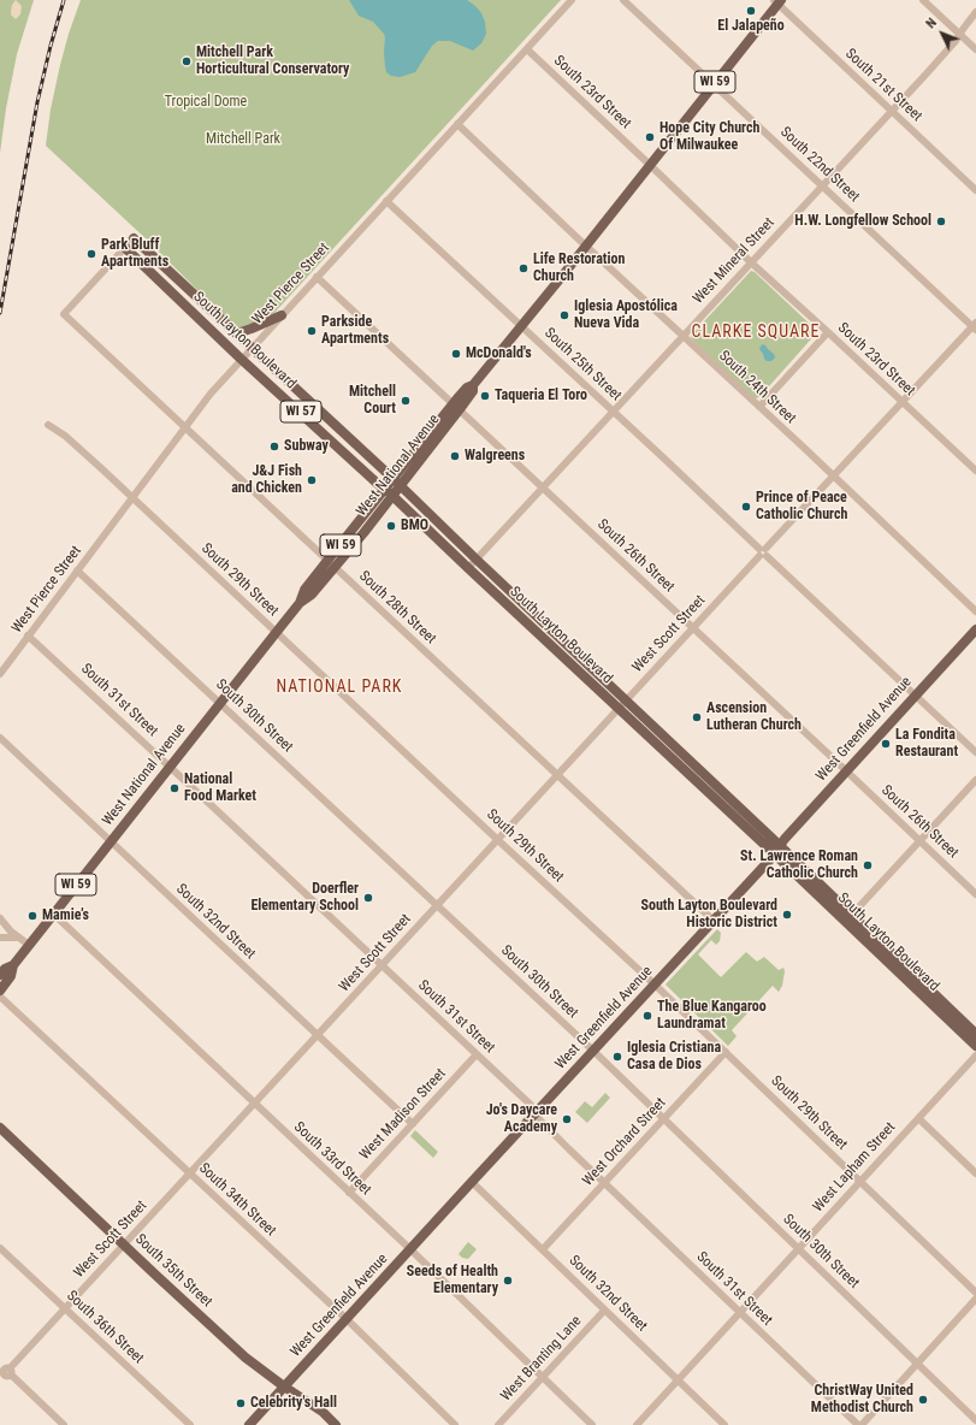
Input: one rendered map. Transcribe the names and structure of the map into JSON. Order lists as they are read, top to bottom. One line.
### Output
{"streets":{"main road":["WI 59","South Layton Boulevard","WI 57","West National Avenue","West Greenfield Avenue","South 35th Street"],"street":["South 21st Street","South 23rd Street","South 22nd Street","West Mineral Street","West Pierce Street","South 25th Street","South 24th Street","South 26th Street","South 29th Street","South 28th Street","West Scott Street","South 31st Street","South 30th Street","South 32nd Street","West Madison Street","West Orchard Street","South 33rd Street","West Lapham Street","South 34th Street","South 36th Street","West Branting Lane"]},"crossings":[["South 21st Street","West Mineral Street"],["South 21st Street","West National Avenue"],["South 23rd Street","West Mineral Street"],["South 23rd Street","West Pierce Street"],["South 23rd Street","West National Avenue"],["South 23rd Street","West Scott Street"],["South 22nd Street","West Mineral Street"],["South 22nd Street","West National Avenue"],["South 22nd Street","West Scott Street"],["West Mineral Street","South Layton Boulevard"],["West Mineral Street","South 25th Street"],["West Mineral Street","South 24th Street"],["West Mineral Street","South 26th Street"],["West Pierce Street","South Layton Boulevard"],["West Pierce Street","South 25th Street"],["West Pierce Street","South 24th Street"],["West Pierce Street","South 26th Street"],["West Pierce Street","South 29th Street"],["West Pierce Street","South 28th Street"],["West Pierce Street","South 31st Street"],["West Pierce Street","South 30th Street"],["South Layton Boulevard","West National Avenue"],["South Layton Boulevard","South 28th Street"],["South Layton Boulevard","West Scott Street"],["South Layton Boulevard","West Greenfield Avenue"],["South 25th Street","West National Avenue"],["South 25th Street","West Scott Street"],["South 25th Street","West Greenfield Avenue"],["South 24th Street","West National Avenue"],["South 24th Street","West Scott Street"],["West National Avenue","South 26th Street"],["West National Avenue","South 29th Street"],["West National Avenue","South 28th Street"],["West National Avenue","South 31st Street"],["West National Avenue","South 30th Street"],["West National Avenue","South 32nd Street"],["West National Avenue","South 33rd Street"],["South 26th Street","West Scott Street"],["South 26th Street","West Greenfield Avenue"],["South 29th Street","West Scott Street"],["South 29th Street","West Greenfield Avenue"],["South 29th Street","West Orchard Street"],["South 29th Street","West Lapham Street"],["South 28th Street","West Scott Street"],["South 28th Street","West Greenfield Avenue"],["West Scott Street","South 31st Street"],["West Scott Street","South 30th Street"],["West Scott Street","South 32nd Street"],["West Scott Street","South 33rd Street"],["West Scott Street","South 34th Street"],["West Scott Street","South 35th Street"],["West Scott Street","South 36th Street"],["South 31st Street","West Greenfield Avenue"],["South 31st Street","West Madison Street"],["South 31st Street","West Orchard Street"],["South 31st Street","West Lapham Street"],["South 30th Street","West Greenfield Avenue"],["South 30th Street","West Orchard Street"],["South 30th Street","West Lapham Street"],["West Greenfield Avenue","South 32nd Street"],["West Greenfield Avenue","South 33rd Street"],["West Greenfield Avenue","South 34th Street"],["West Greenfield Avenue","South 35th Street"],["South 32nd Street","West Madison Street"],["South 32nd Street","West Orchard Street"],["South 32nd Street","West Lapham Street"],["South 32nd Street","West Branting Lane"],["West Madison Street","South 33rd Street"],["South 33rd Street","West Branting Lane"]],"districts":["CLARKE SQUARE","NATIONAL PARK"],"parks":["Tropical Dome","Mitchell Park"],"places":["El Jalapeño","Mitchell Park Horticultural Conservatory","Hope City Church Of Milwaukee","H.W. Longfellow School","Park Bluff Apartments","Life Restoration Church","Iglesia Apostólica Nueva Vida","Parkside Apartments","McDonald's","Taqueria El Toro","Mitchell Court","Subway","Walgreens","J&J Fish and Chicken","Prince of Peace Catholic Church","BMO","Ascension Lutheran Church","La Fondita Restaurant","National Food Market","St. Lawrence Roman Catholic Church","Doerfler Elementary School","South Layton Boulevard Historic District","Mamie’s","The Blue Kangaroo Laundramat","Iglesia Cristiana Casa de Dios","Jo's Daycare Academy","Seeds of Health Elementary","ChristWay United Methodist Church","Celebrity's Hall"],"north":"top left"}
